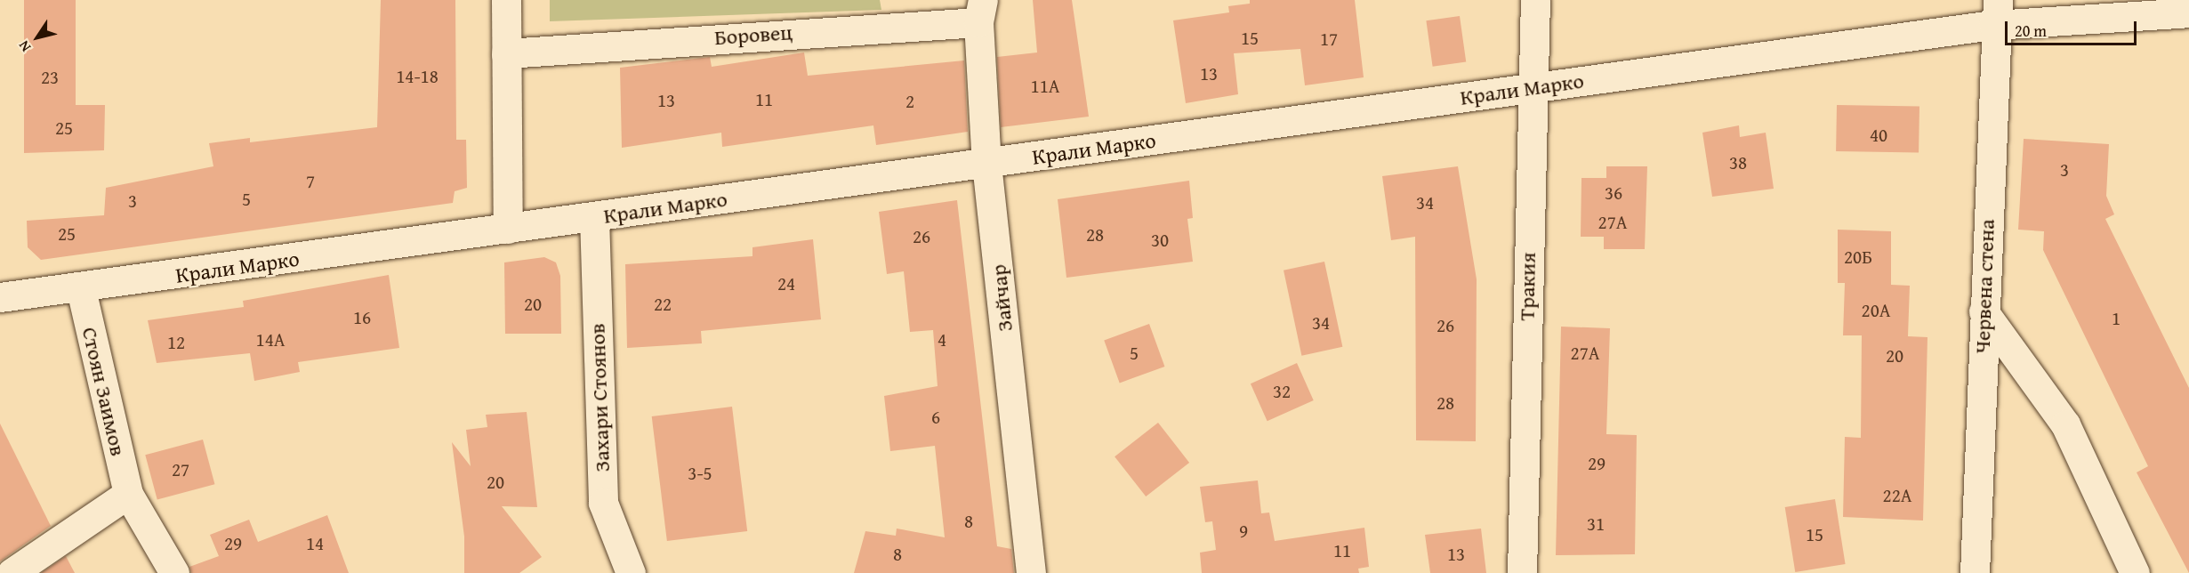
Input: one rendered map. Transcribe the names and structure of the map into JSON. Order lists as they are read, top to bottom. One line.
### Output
{"streets":{"street":["Боровец","Крали Марко","Тракия","Червена стена","Зайчар","Стоян Заимов","Захари Стоянов"]},"crossings":[["Боровец","Зайчар"],["Крали Марко","Тракия"],["Крали Марко","Червена стена"],["Крали Марко","Зайчар"],["Крали Марко","Стоян Заимов"],["Крали Марко","Захари Стоянов"]],"house_numbers":["15","17","13","14-18","23","11А","11","13","2","25","40","38","3","7","36","5","3","34","27А","25","28","26","30","20Б","24","20","22","20А","16","1","34","26","14А","4","12","5","27А","20","32","28","6","29","27","3-5","20","22А","8","31","9","15","29","14","11","8","13"],"scale_bar":"20 m","north":"bottom left"}
